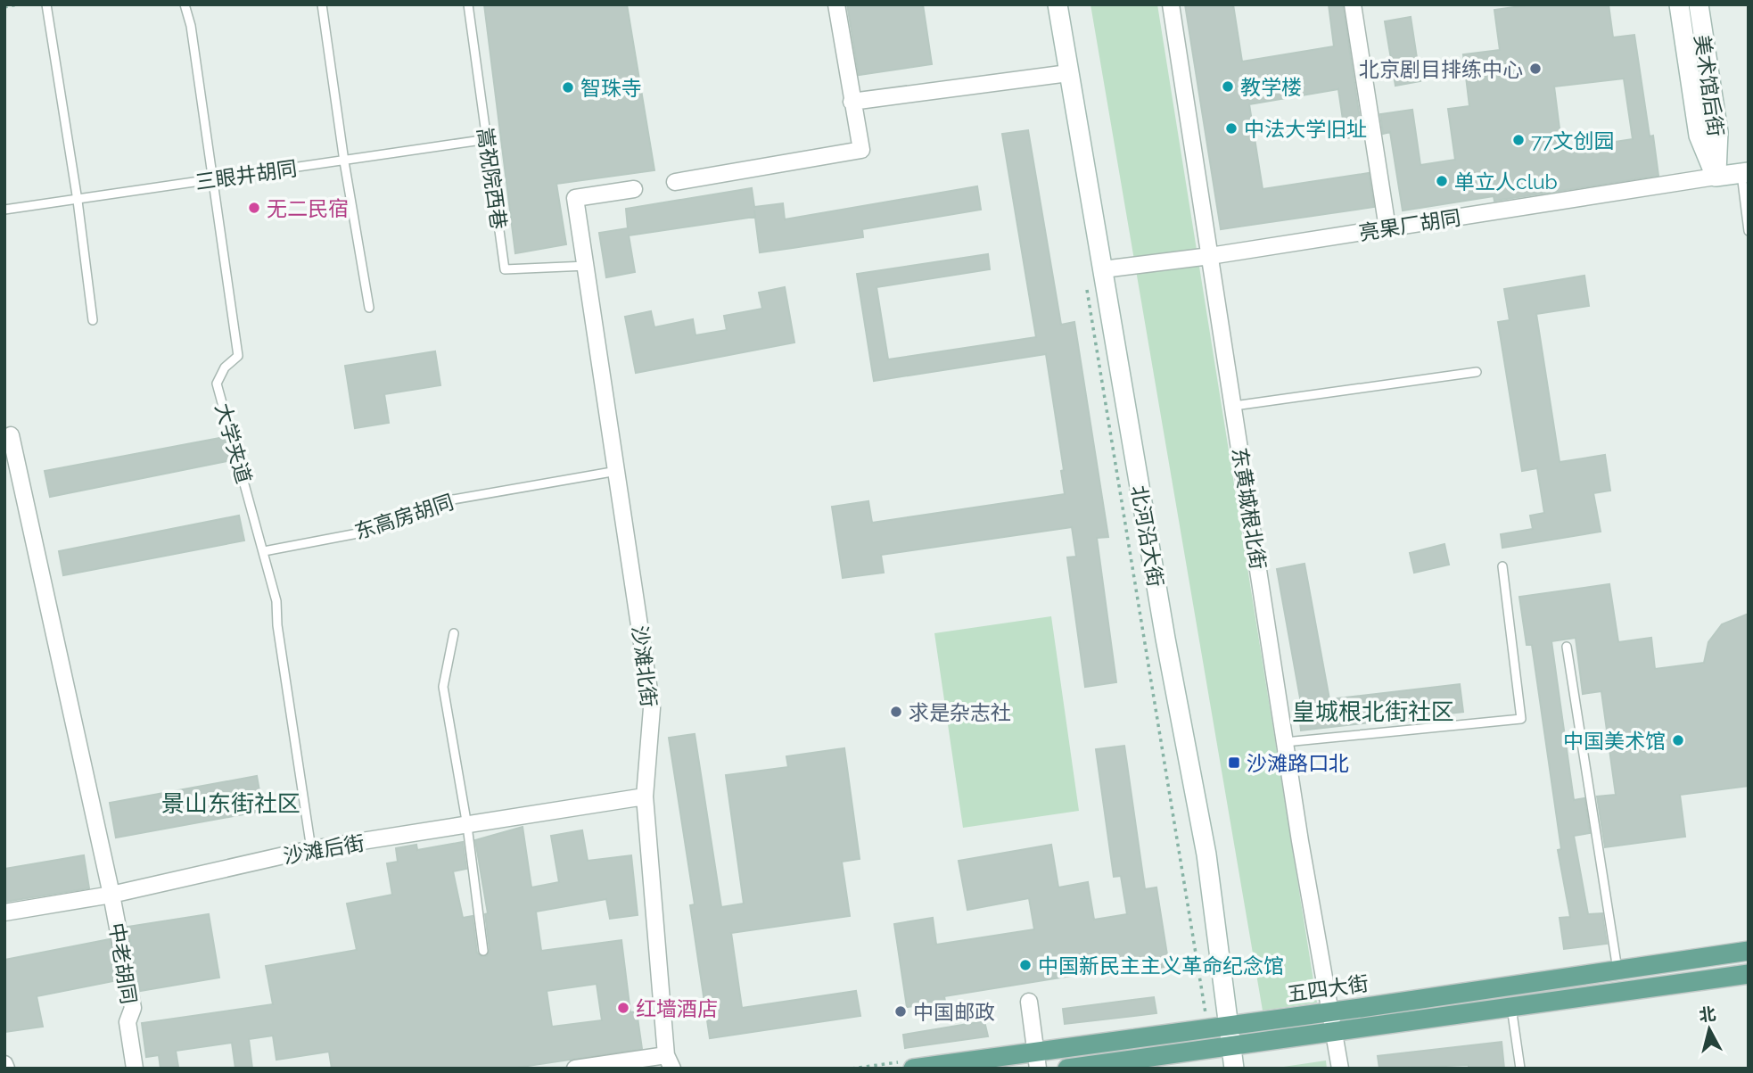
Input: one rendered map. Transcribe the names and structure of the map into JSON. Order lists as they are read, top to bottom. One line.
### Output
{"streets":{"main road":["美术馆后街","北河沿大街","五四大街"],"street":["亮果厂胡同","东黄城根北街","沙滩北街","沙滩后街","中老胡同"],"lane":["三眼井胡同","嵩祝院西巷","大学夹道","东高房胡同"]},"crossings":[["美术馆后街","亮果厂胡同"],["三眼井胡同","嵩祝院西巷"],["三眼井胡同","大学夹道"],["嵩祝院西巷","沙滩北街"],["亮果厂胡同","东黄城根北街"],["亮果厂胡同","北河沿大街"],["大学夹道","东高房胡同"],["大学夹道","沙滩后街"],["东黄城根北街","五四大街"],["东高房胡同","沙滩北街"],["北河沿大街","五四大街"],["沙滩北街","沙滩后街"],["沙滩后街","中老胡同"]],"districts":["皇城根北街社区","景山东街社区"],"places":{"other":["北京剧目排练中心","教学楼","智珠寺","中法大学旧址","77文创园","单立人club","无二民宿","求是杂志社","中国美术馆","中国新民主主义革命纪念馆","红墙酒店","中国邮政"],"transit":["沙滩路口北"]},"north":"top"}
